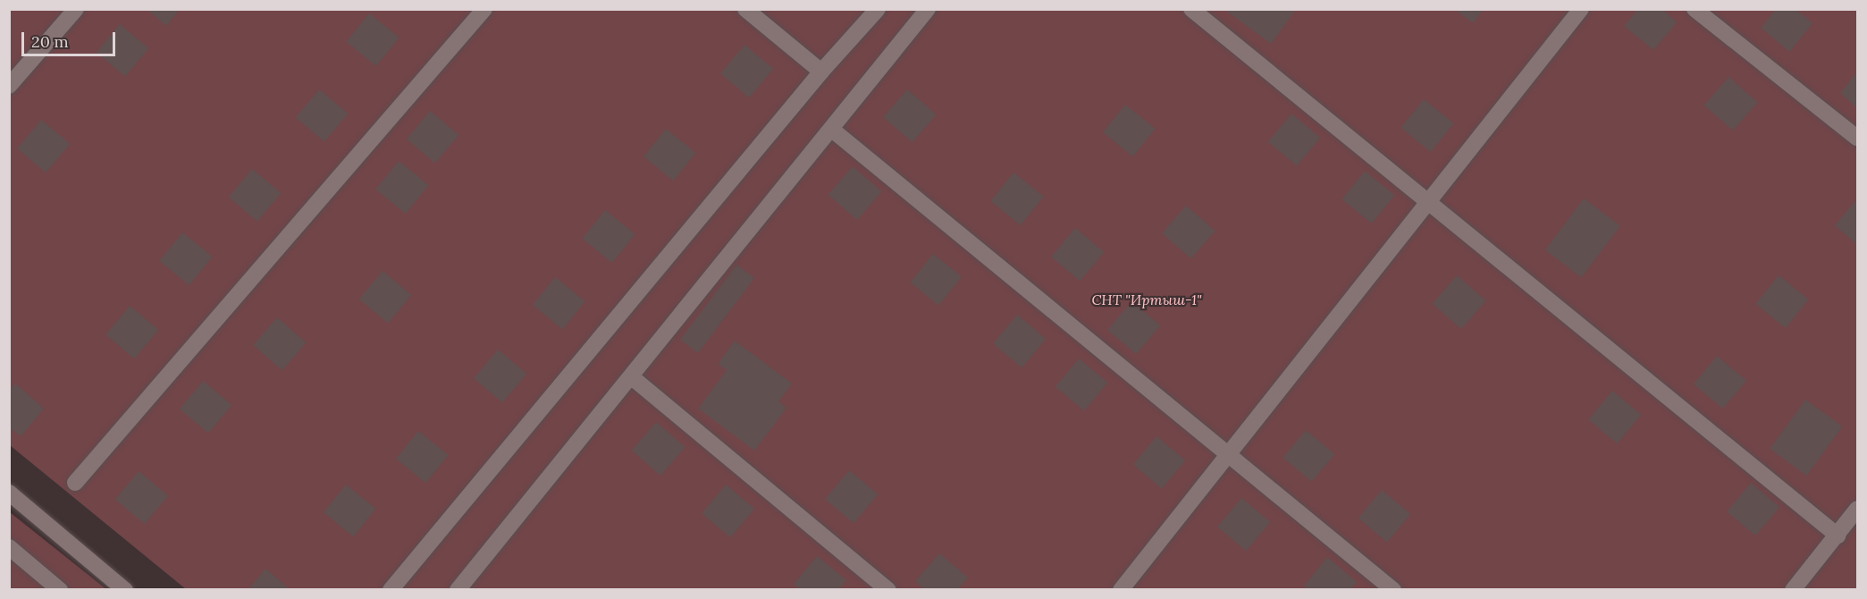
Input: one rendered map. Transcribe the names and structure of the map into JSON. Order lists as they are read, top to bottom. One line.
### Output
{"parks":["СНТ \"Иртыш-1\""],"scale_bar":"20 m"}
